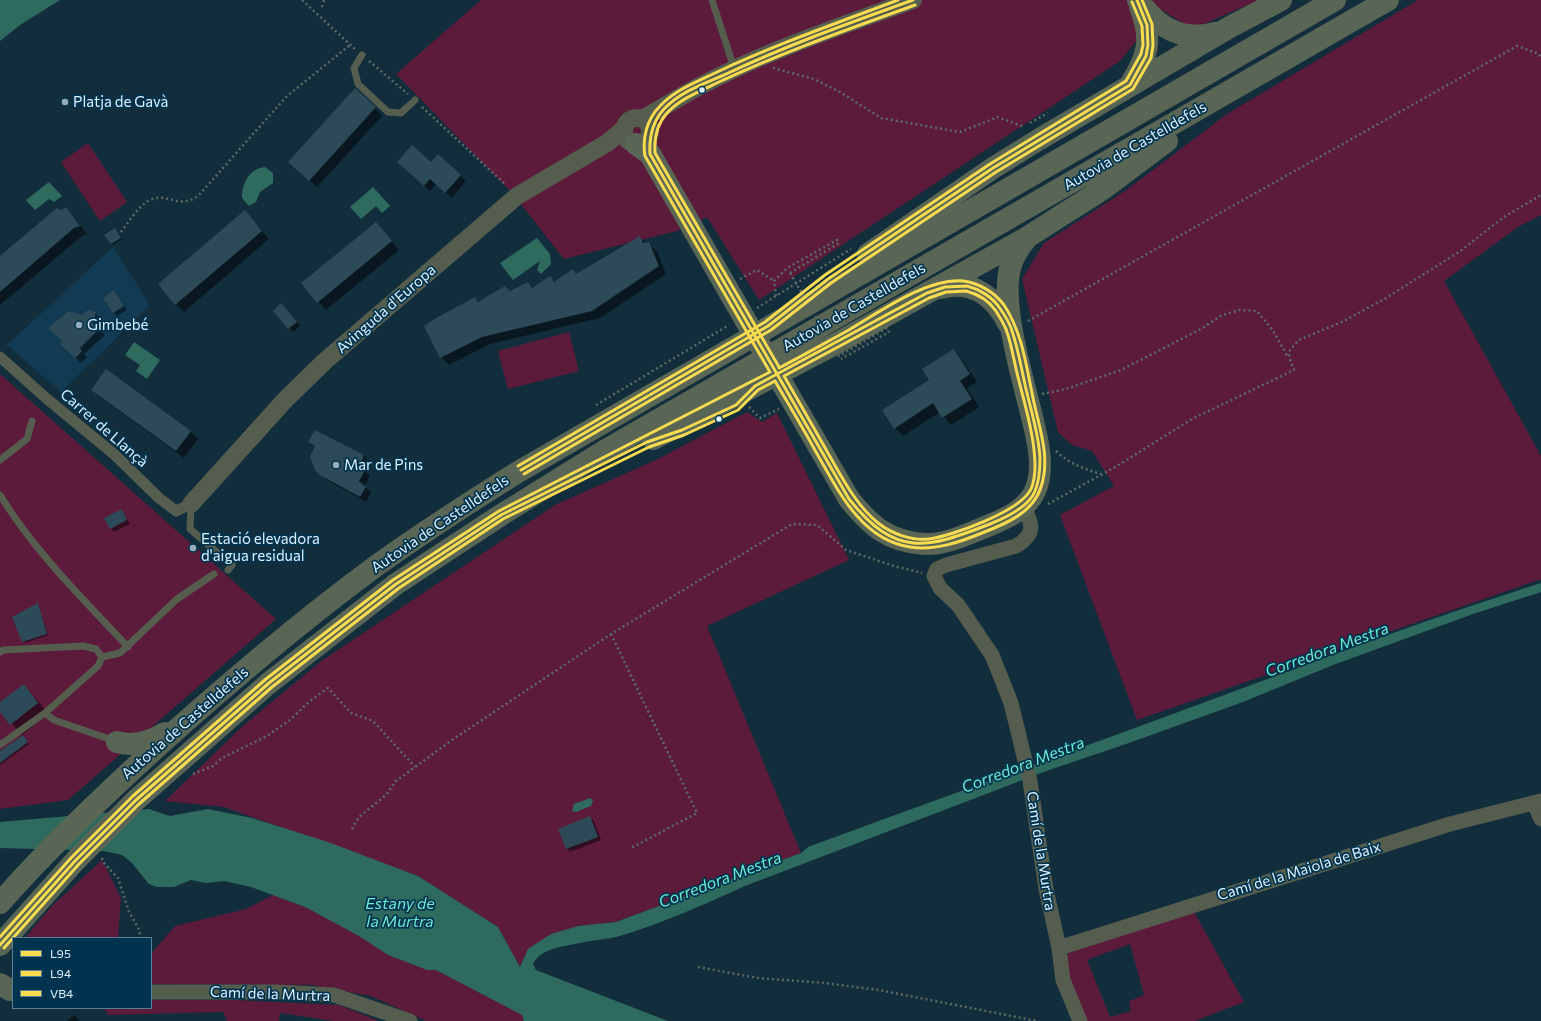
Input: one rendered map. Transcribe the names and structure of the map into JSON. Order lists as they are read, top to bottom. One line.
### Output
{"streets":{"highway":["Autovia de Castelldefels"],"street":["Avinguda d'Europa","Carrer de Llançà","Camí de la Murtra","Camí de la Maiola de Baix"]},"crossings":[["Avinguda d'Europa","Carrer de Llançà"],["Camí de la Murtra","Camí de la Maiola de Baix"]],"water":["Corredora Mestra","Estany de la Murtra"],"places":["Platja de Gavà","Gimbebé","Mar de Pins","Estació elevadora d'aigua residual"],"lines":["transit line L95","transit line L94","transit line VB4"],"legend":["L95","L94","VB4"]}
